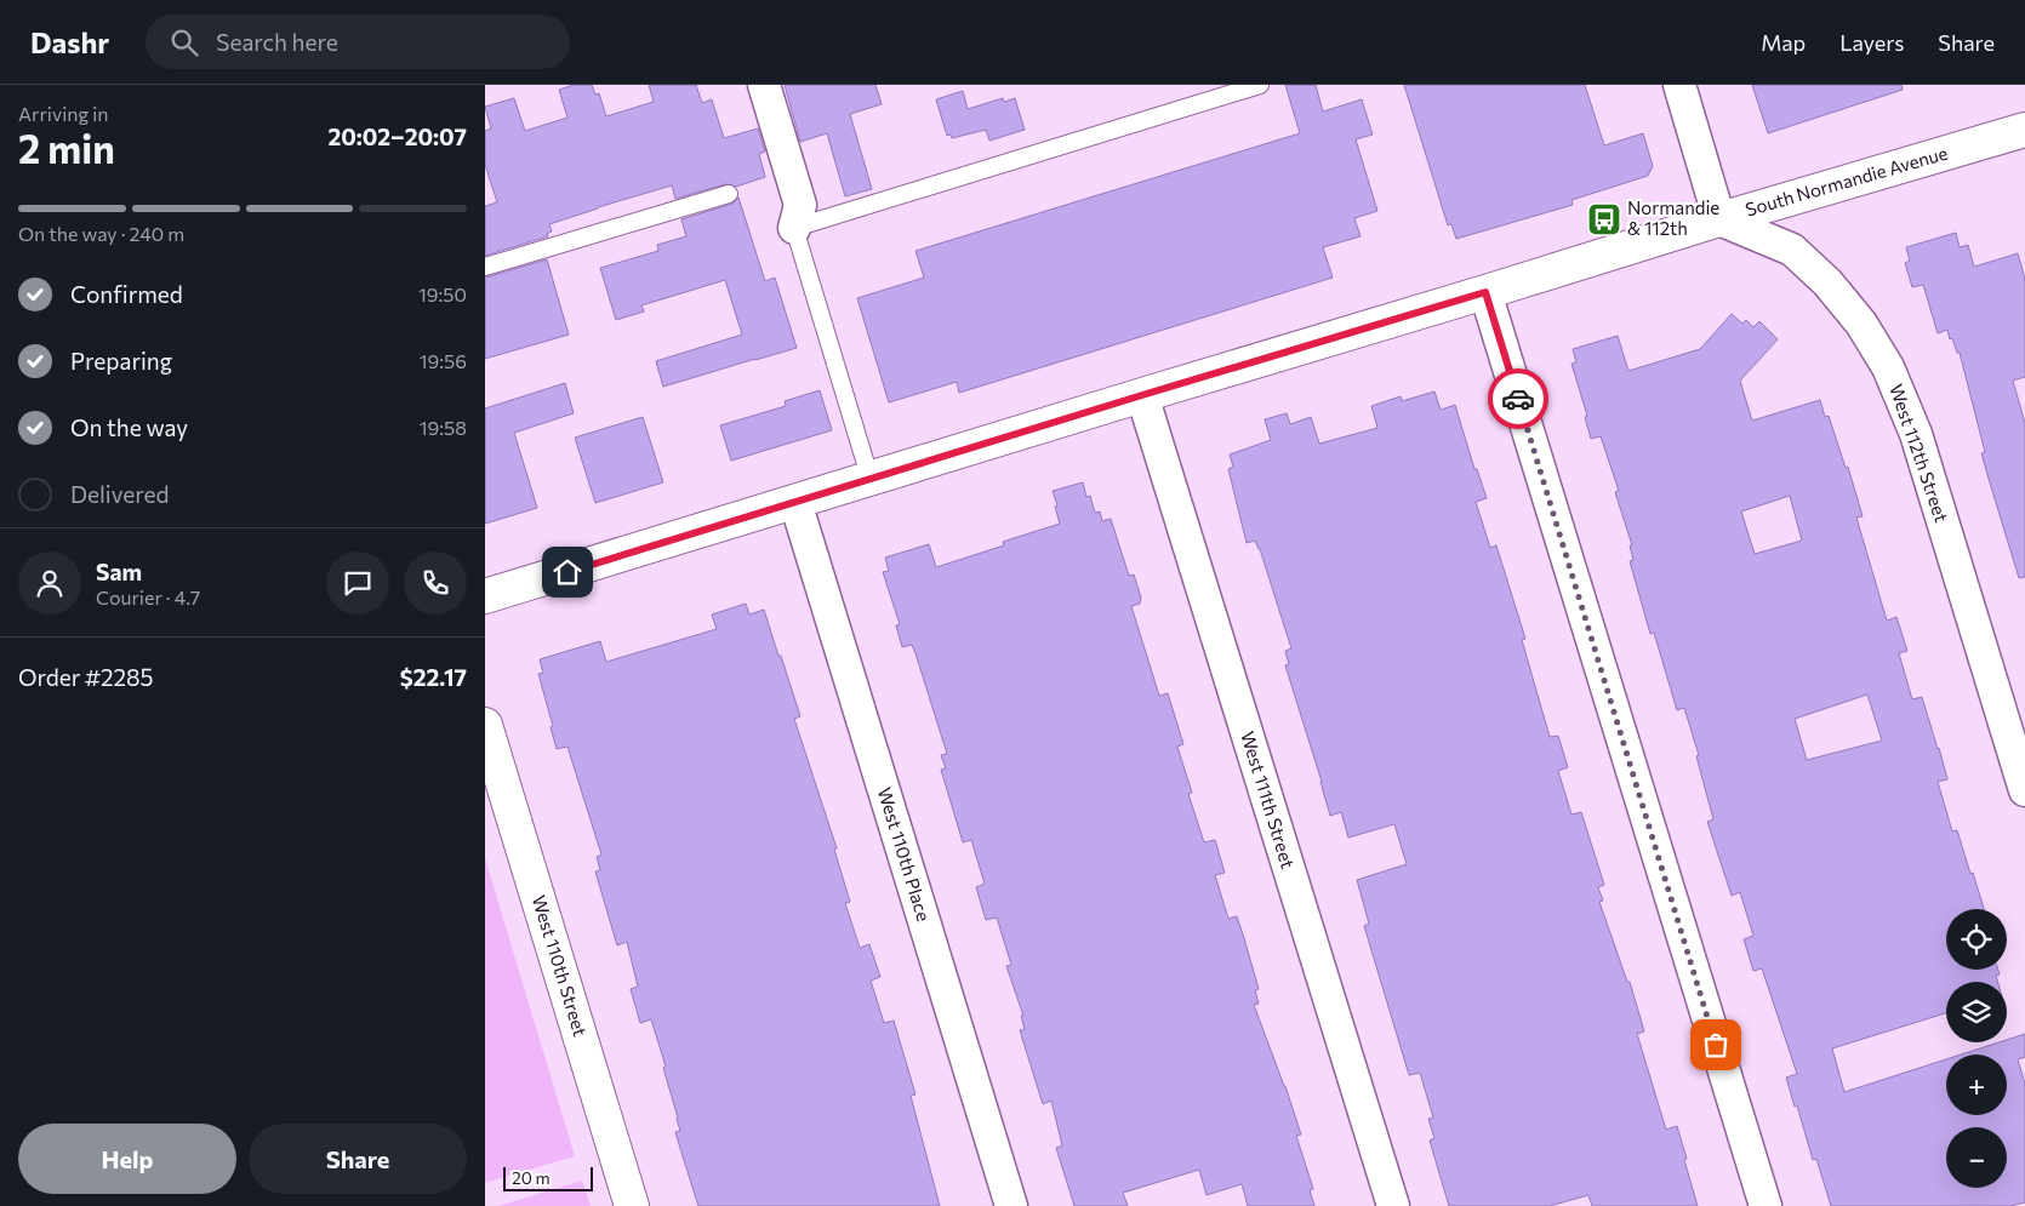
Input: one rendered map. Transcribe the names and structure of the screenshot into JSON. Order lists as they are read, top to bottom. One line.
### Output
{"streets":{"main road":["South Normandie Avenue","West 110th Street"],"street":["West 112th Street","West 111th Street","West 110th Place"]},"crossings":[["South Normandie Avenue","West 112th Street"],["South Normandie Avenue","West 111th Street"],["South Normandie Avenue","West 110th Place"]],"places":{"bus stop":["Normandie & 112th"]},"scale_bar":"20 m","page":{"header":"Dashr","search":"Search here","nav":["Map","Layers","Share"],"heading":["2 min","Arriving in","20:02–20:07"],"panel":["Sam","Courier · 4.7","Order #2285","$22.17"],"bar":"On the way · 240 m","list":[["Confirmed","19:50"],["Preparing","19:56"],["On the way","19:58"],"Delivered"],"map_buttons":["+","−"],"buttons":["Help","Share"],"scale":"20 m"}}
